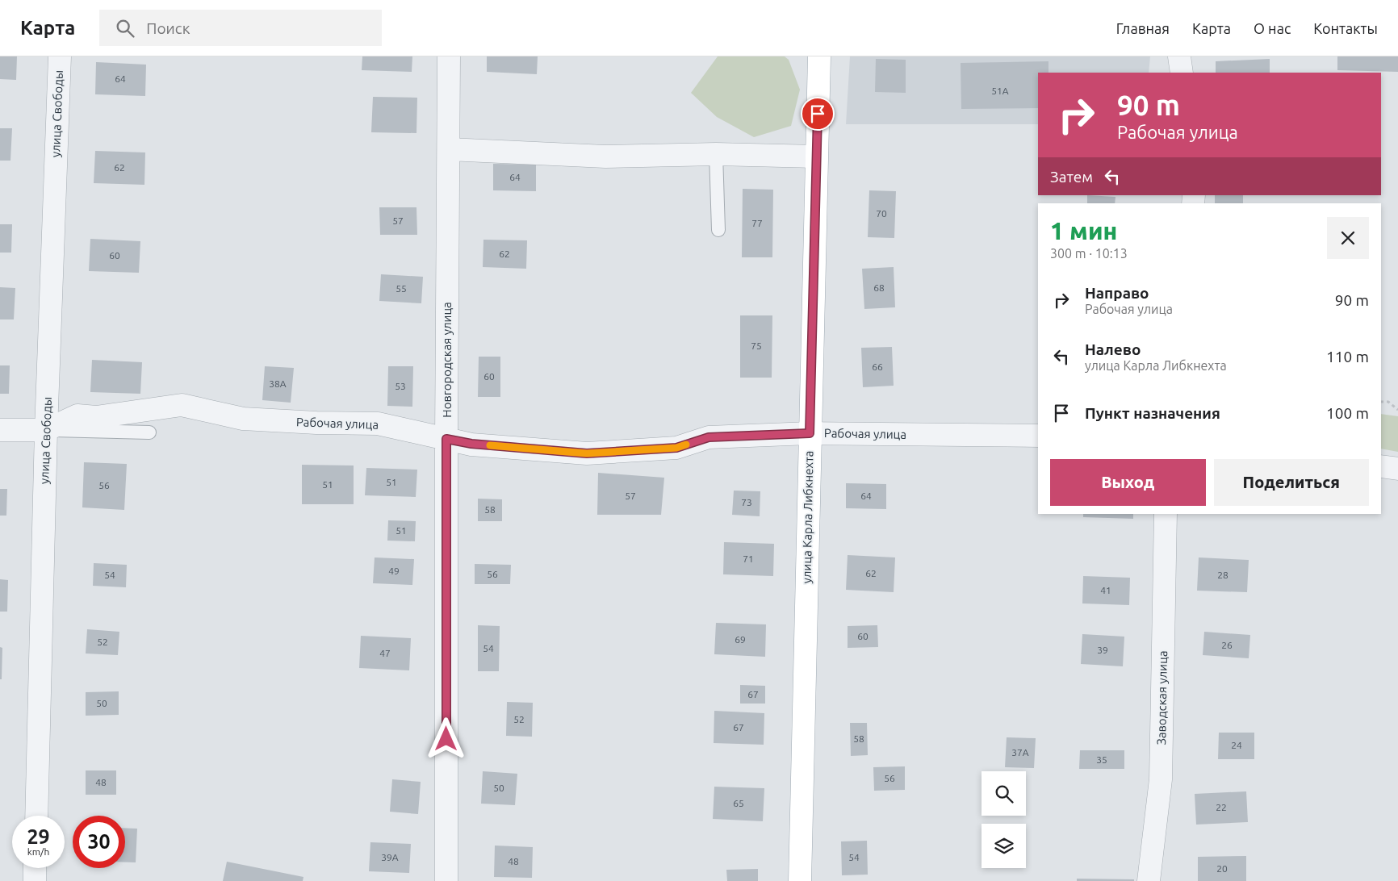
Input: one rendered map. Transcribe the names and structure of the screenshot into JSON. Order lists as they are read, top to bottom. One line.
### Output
{"streets":{"main road":["улица Карла Либкнехта"],"street":["улица Свободы","Новгородская улица","Рабочая улица","Заводская улица"]},"crossings":[["улица Свободы","Рабочая улица"],["Новгородская улица","Рабочая улица"],["Рабочая улица","улица Карла Либкнехта"]],"house_numbers":["64","51А","62","64","70","57","77","62","60","68","55","75","66","60","38А","53","51","51","56","57","64","73","58","51","71","49","62","56","54","28","41","60","69","52","26","54","39","47","67","50","52","67","58","24","37А","35","56","48","50","65","22","39А","54","48","20"],"page":{"header":"Карта","search":"Поиск","nav":["Главная","Карта","О нас","Контакты"],"turn":["90 m","Рабочая улица"],"then":"Затем","heading":["1 мин","300 m · 10:13"],"list":[{"name":"Направо","note":"Рабочая улица","value":"90 m"},{"name":"Налево","note":"улица Карла Либкнехта","value":"110 m"},{"name":"Пункт назначения","value":"100 m"}],"buttons":["Выход","Поделиться"],"speed":"29 km/h","limit":"30"}}
